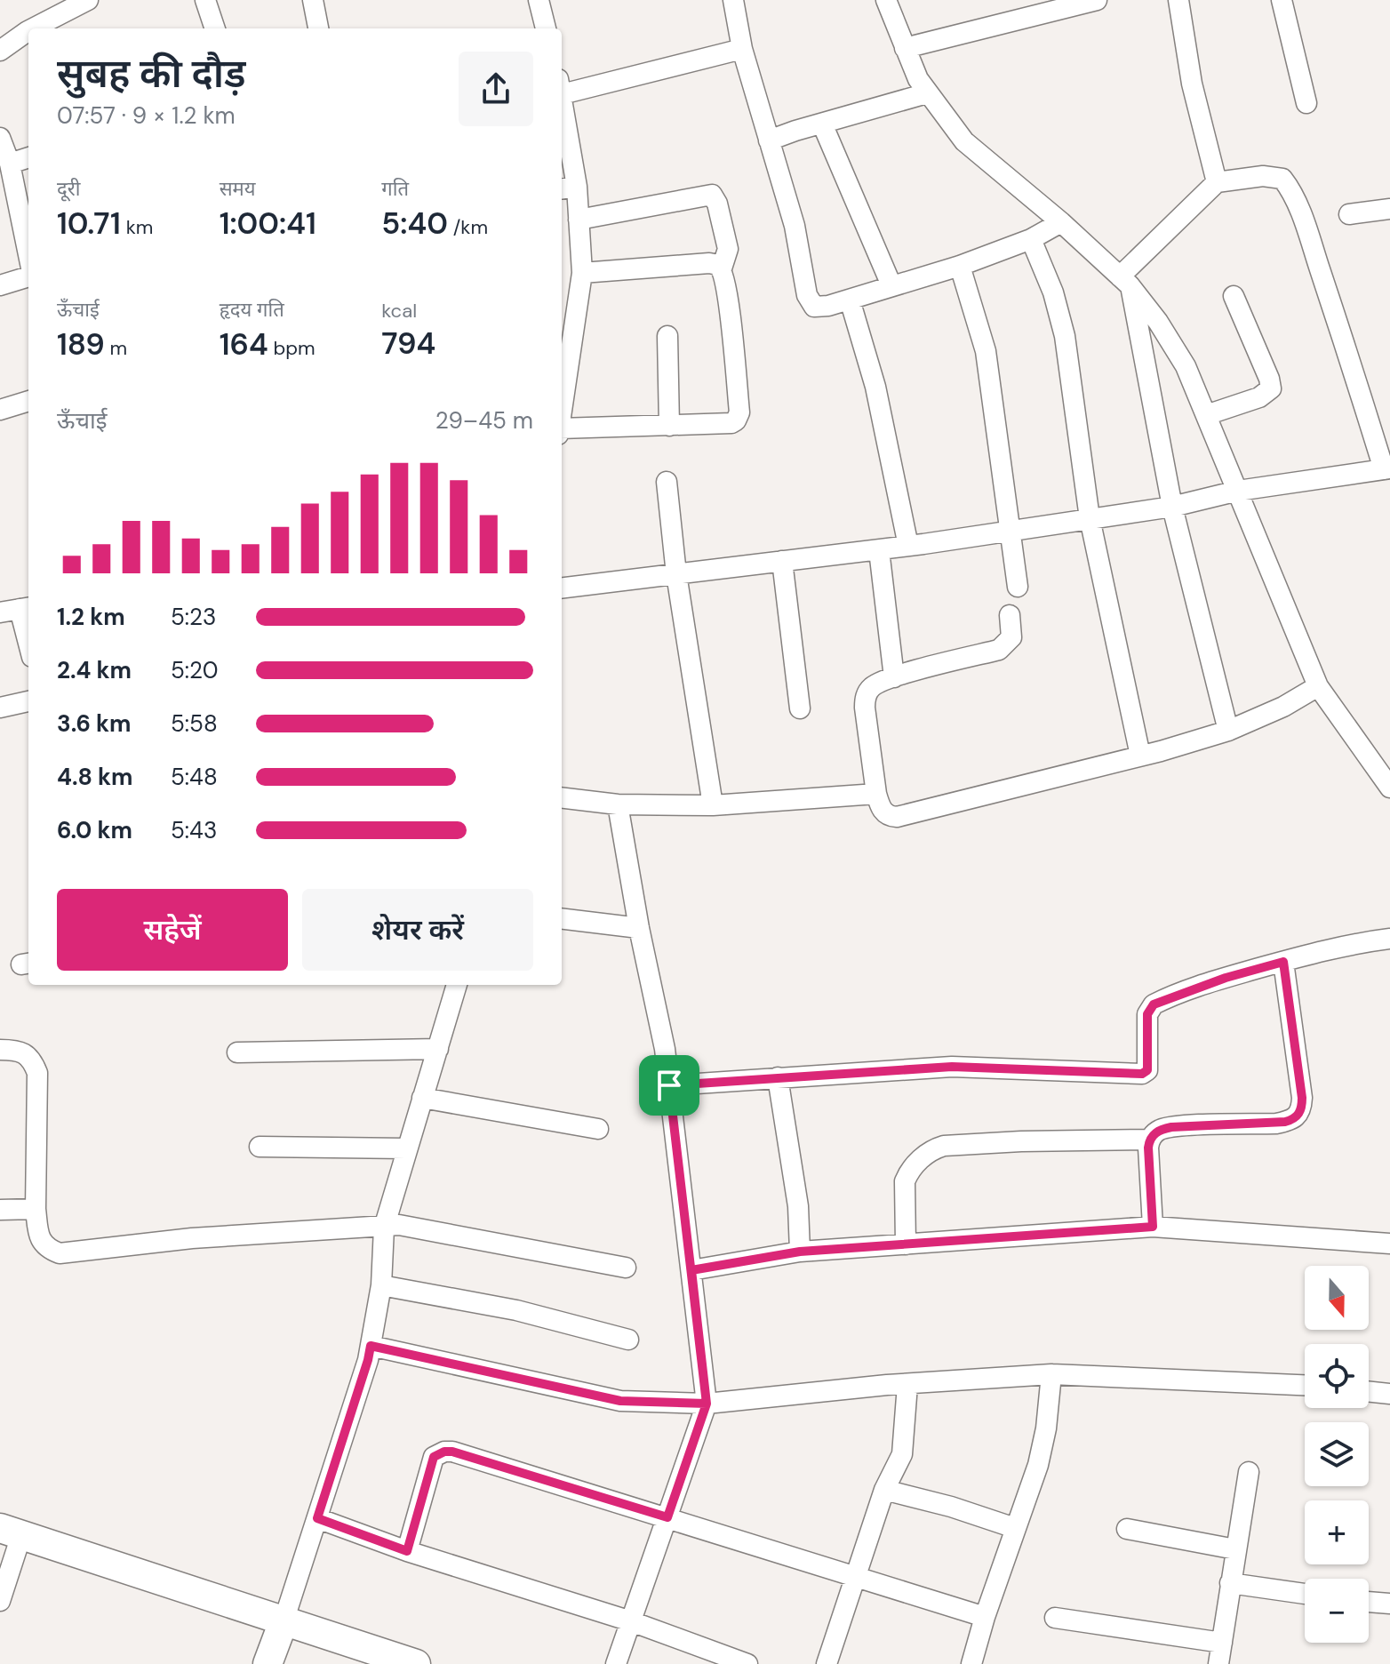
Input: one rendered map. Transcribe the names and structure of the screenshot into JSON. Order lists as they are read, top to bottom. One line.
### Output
{"north":"bottom","page":{"heading":["सुबह की दौड़","07:57 · 9 × 1.2 km"],"stats":[["दूरी","10.71 km"],["समय","1:00:41"],["गति","5:40 /km"],["ऊँचाई","189 m"],["हृदय गति","164 bpm"],["kcal","794"]],"chart":["ऊँचाई","29–45 m"],"list":[{"name":"1.2 km","note":"5:23"},{"name":"2.4 km","note":"5:20"},{"name":"3.6 km","note":"5:58"},{"name":"4.8 km","note":"5:48"},{"name":"6.0 km","note":"5:43"}],"buttons":["सहेजें","शेयर करें"],"map_buttons":["+","−"]}}
